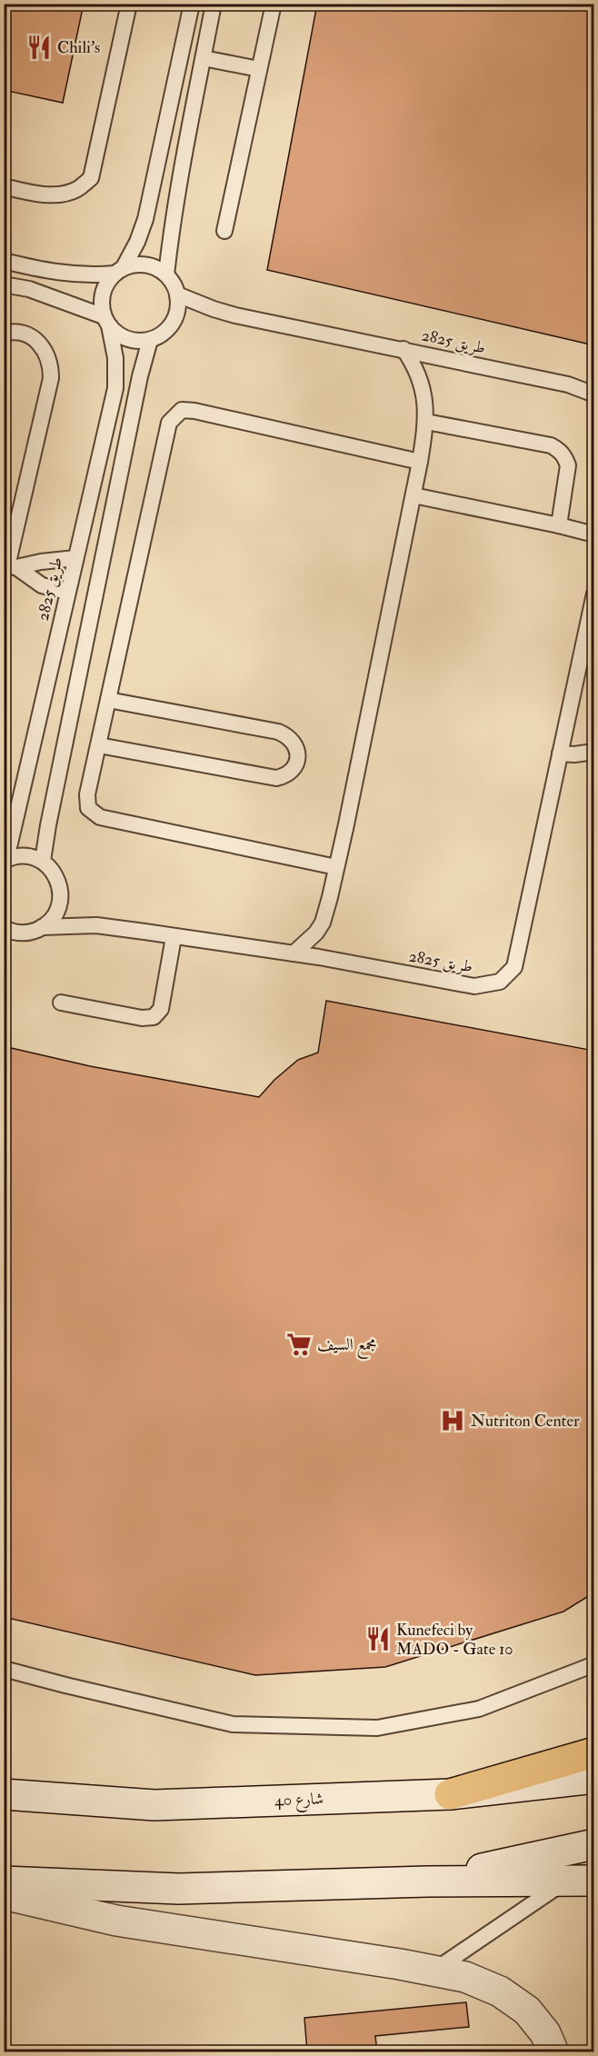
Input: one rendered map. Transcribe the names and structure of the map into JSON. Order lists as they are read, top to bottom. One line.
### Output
{"streets":{"main road":["شارع 40"],"lane":["طريق 2825"]},"places":{"restaurant":["Chili's","Kunefeci by MADO - Gate 10"],"supermarket":["مجمع السيف"],"hospital":["Nutriton Center"]}}
